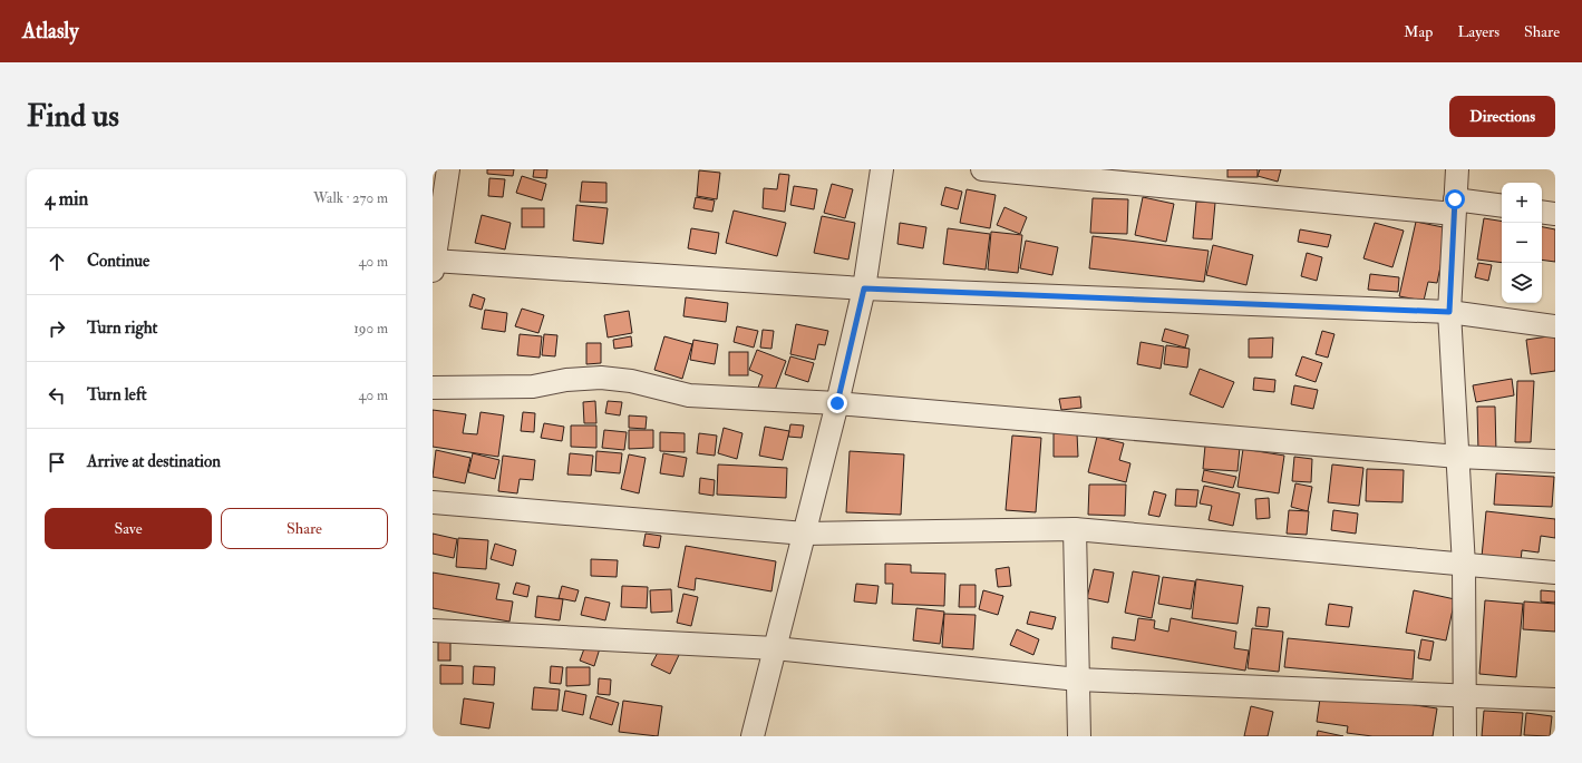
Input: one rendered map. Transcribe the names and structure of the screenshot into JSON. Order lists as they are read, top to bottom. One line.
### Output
{"page":{"header":"Atlasly","nav":["Map","Layers","Share"],"buttons":["Directions",["Save","Share"]],"title":"Find us","heading":["4 min","Walk · 270 m"],"map_buttons":["+","−"],"list":[["Continue","40 m"],["Turn right","190 m"],["Turn left","40 m"],"Arrive at destination"]}}
